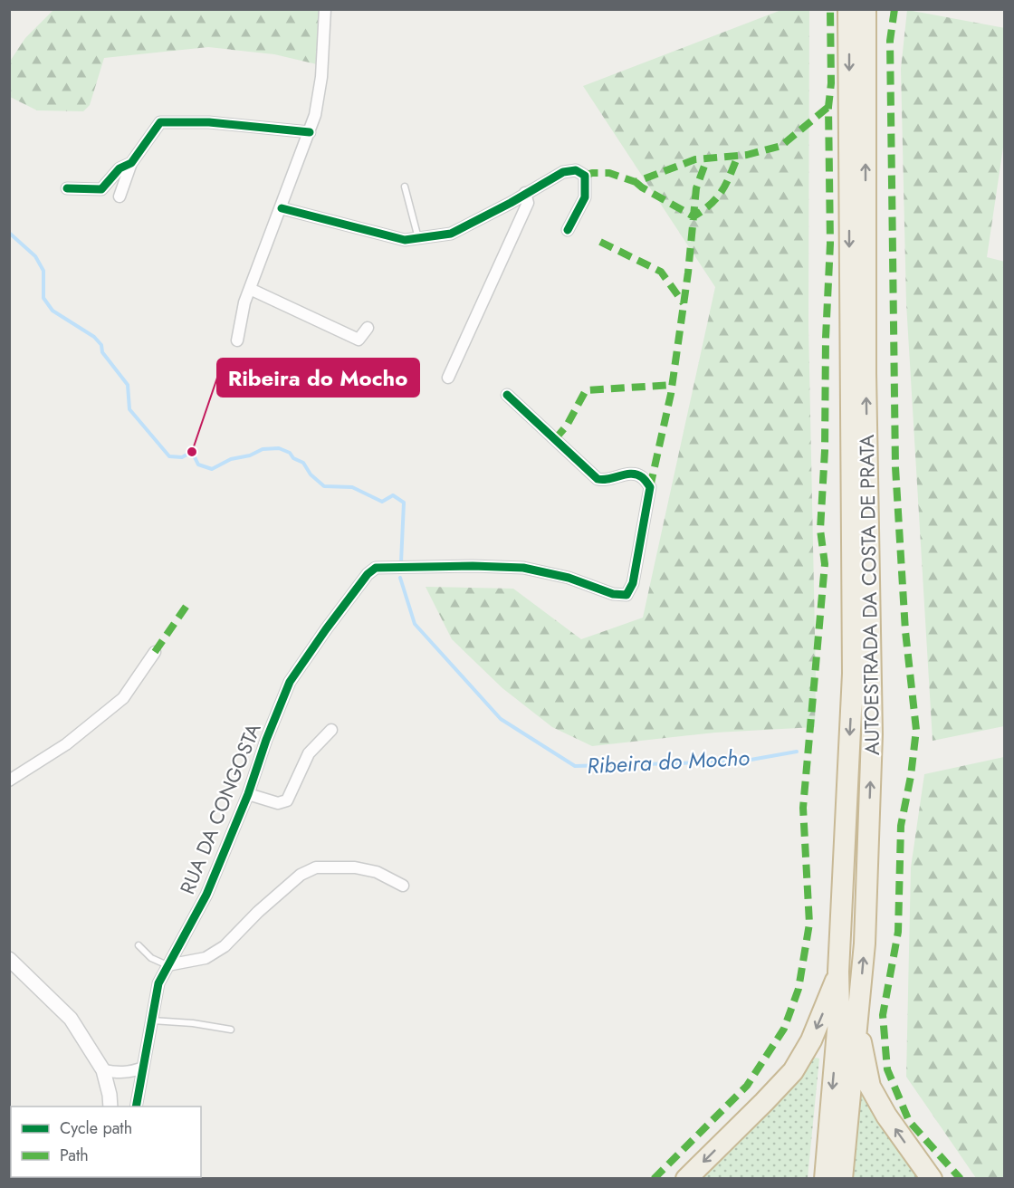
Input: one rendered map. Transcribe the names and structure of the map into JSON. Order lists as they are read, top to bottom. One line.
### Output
{"streets":{"highway":["AUTOESTRADA DA COSTA DE PRATA"],"street":["RUA DA CONGOSTA"]},"water":["Ribeira do Mocho"],"places":["Ribeira do Mocho"],"legend":["Cycle path","Path"]}
